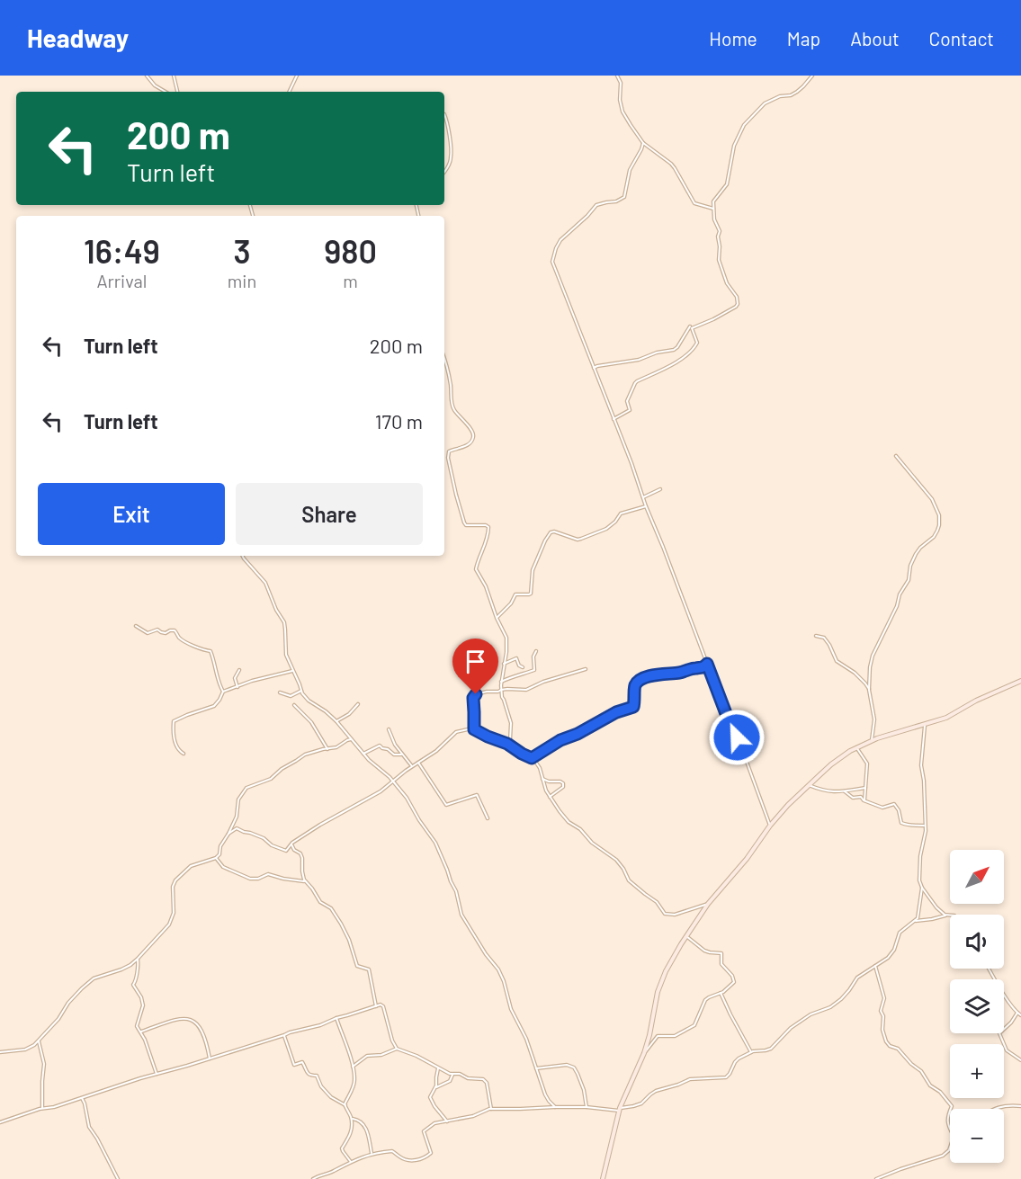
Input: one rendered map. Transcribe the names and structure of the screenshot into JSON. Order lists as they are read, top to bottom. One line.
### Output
{"north":"top right","page":{"header":"Headway","nav":["Home","Map","About","Contact"],"turn":["200 m","Turn left"],"eta":["16:49","Arrival","3","min","980","m"],"list":[{"name":"Turn left","value":"200 m"},{"name":"Turn left","value":"170 m"}],"buttons":["Exit","Share"],"map_buttons":["+","−"]}}
